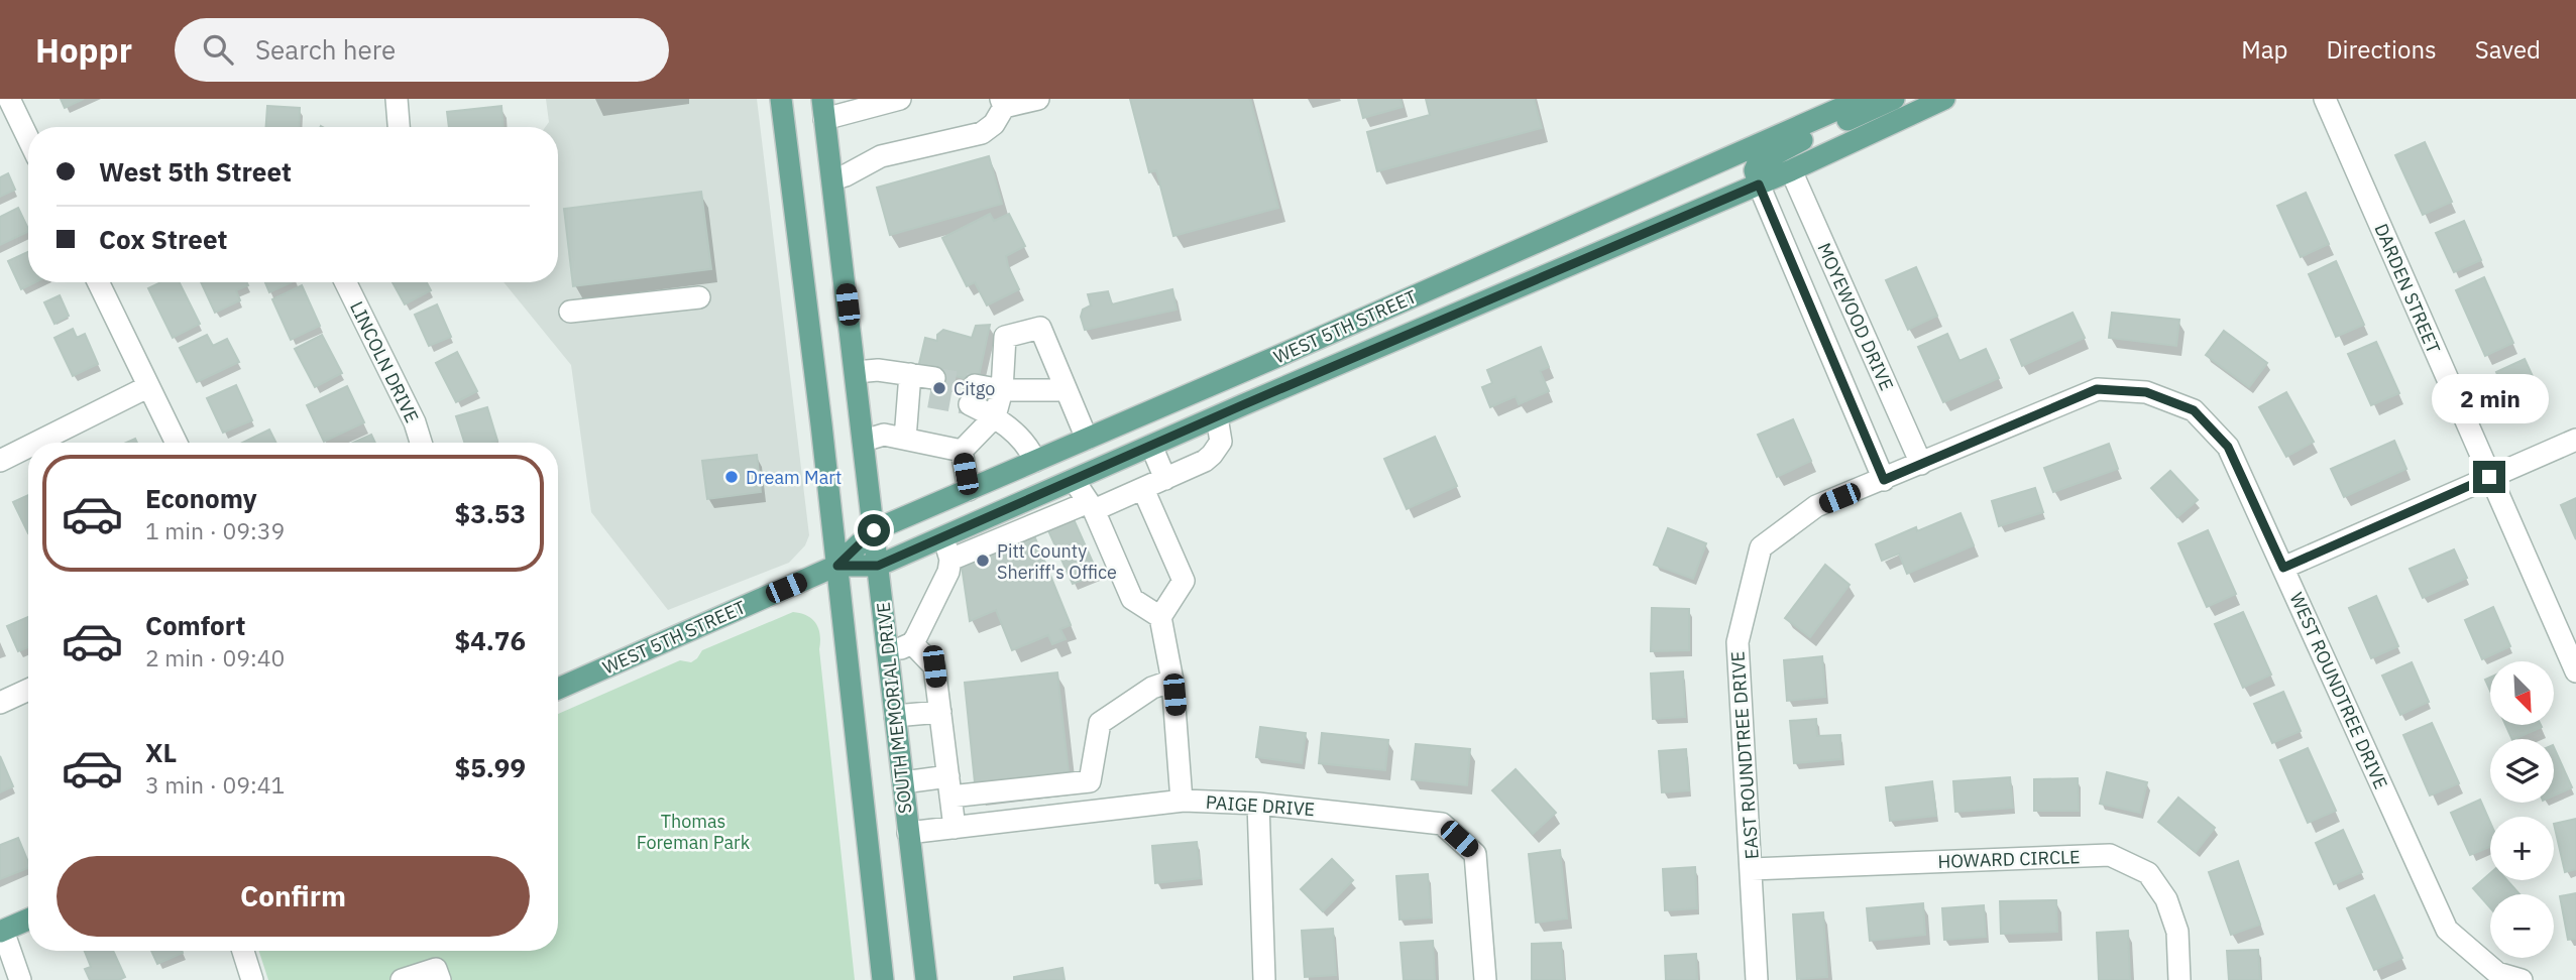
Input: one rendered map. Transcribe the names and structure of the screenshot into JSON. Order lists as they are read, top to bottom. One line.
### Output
{"streets":{"main road":["WEST 5TH STREET","SOUTH MEMORIAL DRIVE"],"street":["DARDEN STREET","MOYEWOOD DRIVE","LINCOLN DRIVE","WEST ROUNDTREE DRIVE","EAST ROUNDTREE DRIVE","PAIGE DRIVE","HOWARD CIRCLE"]},"crossings":[["MOYEWOOD DRIVE","WEST 5TH STREET"],["MOYEWOOD DRIVE","WEST ROUNDTREE DRIVE"],["MOYEWOOD DRIVE","EAST ROUNDTREE DRIVE"],["WEST 5TH STREET","SOUTH MEMORIAL DRIVE"],["WEST ROUNDTREE DRIVE","EAST ROUNDTREE DRIVE"],["SOUTH MEMORIAL DRIVE","PAIGE DRIVE"],["EAST ROUNDTREE DRIVE","HOWARD CIRCLE"]],"parks":["Thomas Foreman Park"],"places":["Citgo","Dream Mart","Pitt County Sheriff's Office"],"north":"bottom right","page":{"header":"Hoppr","search":"Search here","nav":["Map","Directions","Saved"],"banner":["West 5th Street","Cox Street"],"bubble":"2 min","list":[{"name":"Economy","note":"1 min · 09:39","value":"$3.53"},{"name":"Comfort","note":"2 min · 09:40","value":"$4.76"},{"name":"XL","note":"3 min · 09:41","value":"$5.99"}],"map_buttons":["+","−"],"buttons":"Confirm"}}
